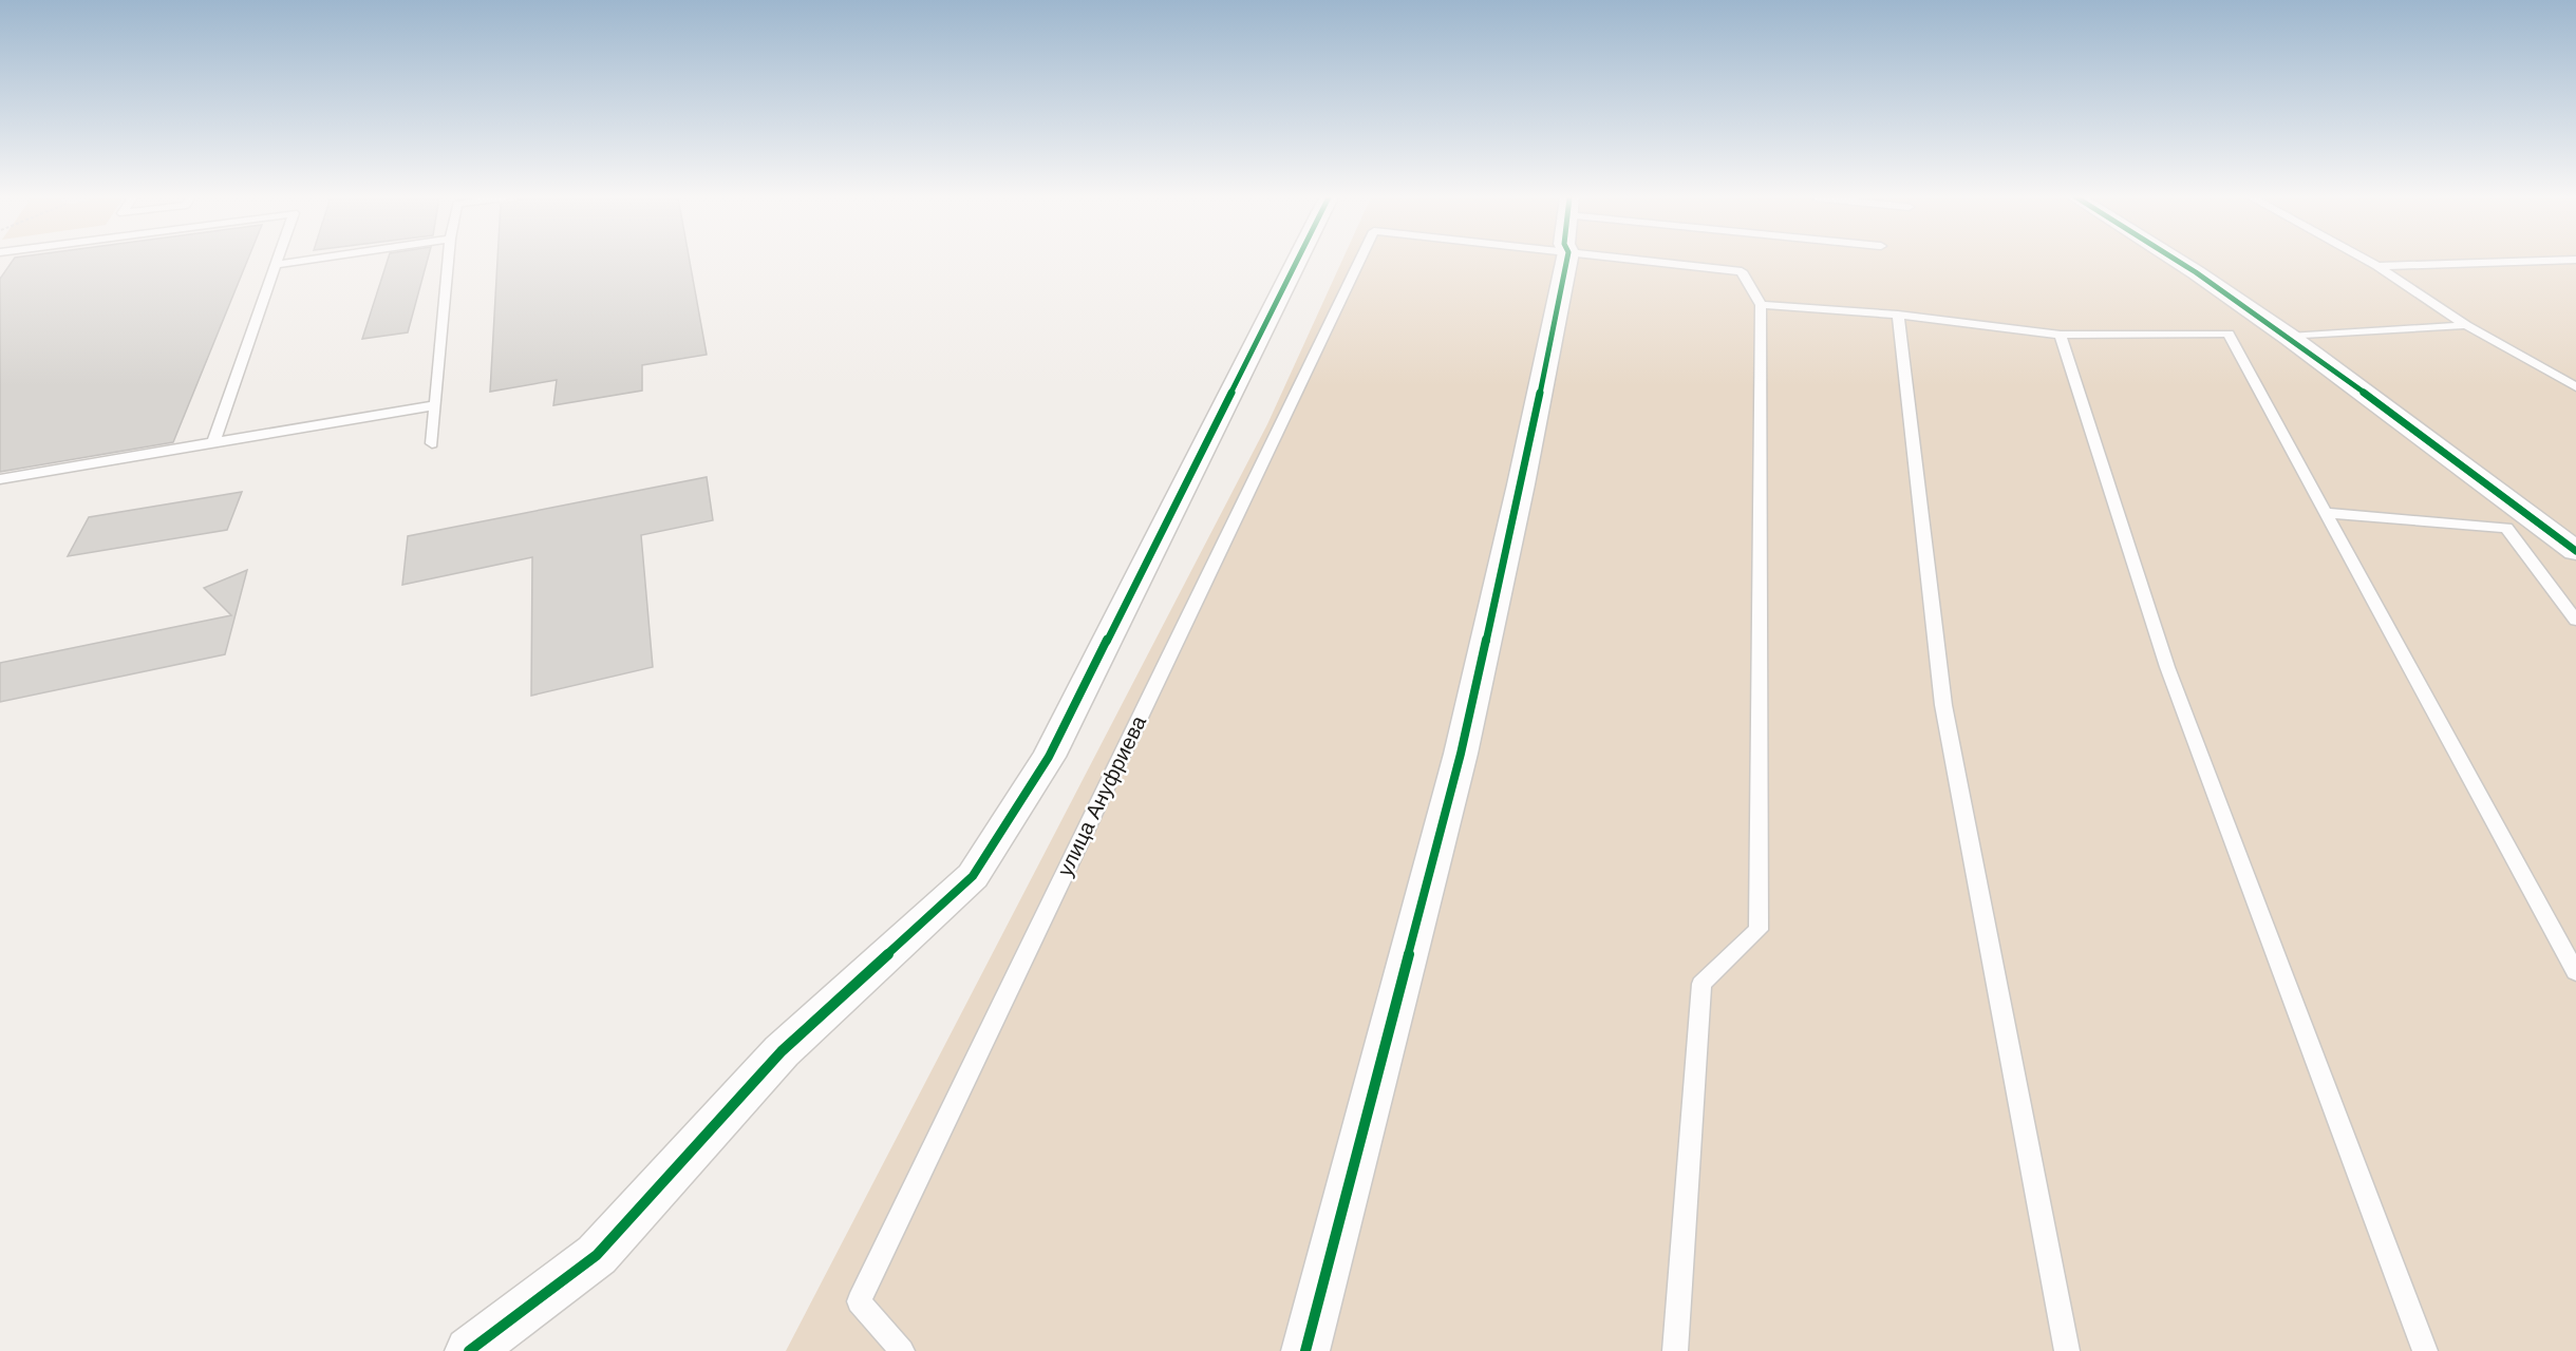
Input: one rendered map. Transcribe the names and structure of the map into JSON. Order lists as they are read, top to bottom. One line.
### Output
{"streets":{"lane":["улица Ануфриева"]}}
